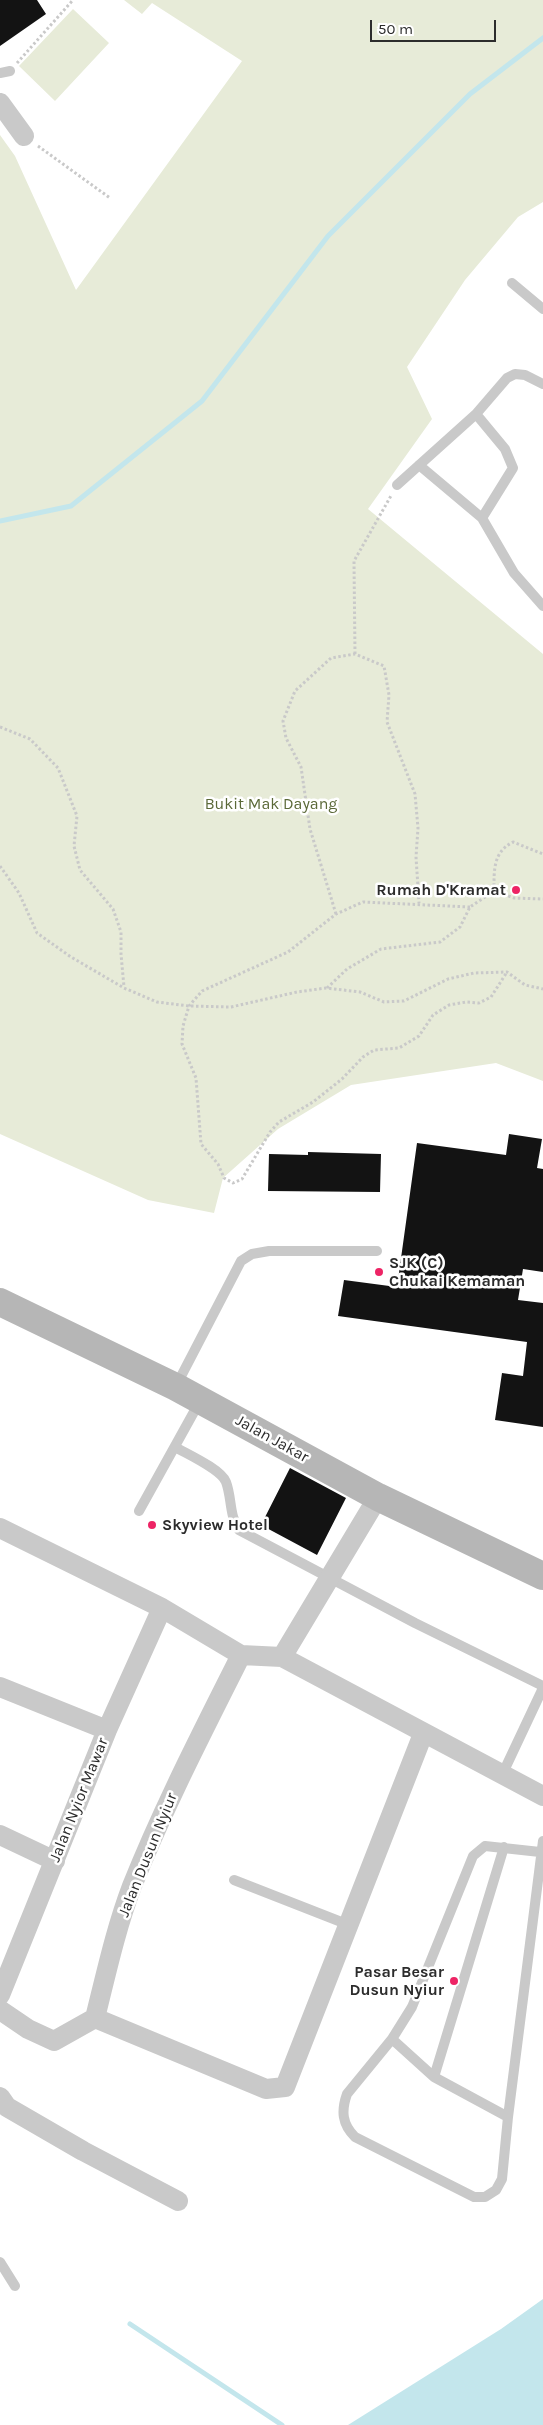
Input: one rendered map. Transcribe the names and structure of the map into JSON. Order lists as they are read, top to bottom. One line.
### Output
{"streets":{"main road":["Jalan Jakar"],"street":["Jalan Nyior Mawar","Jalan Dusun Nyiur"]},"parks":["Bukit Mak Dayang"],"places":["Rumah D'Kramat","SJK (C) Chukai Kemaman","Skyview Hotel","Pasar Besar Dusun Nyiur"],"scale_bar":"50 m"}
